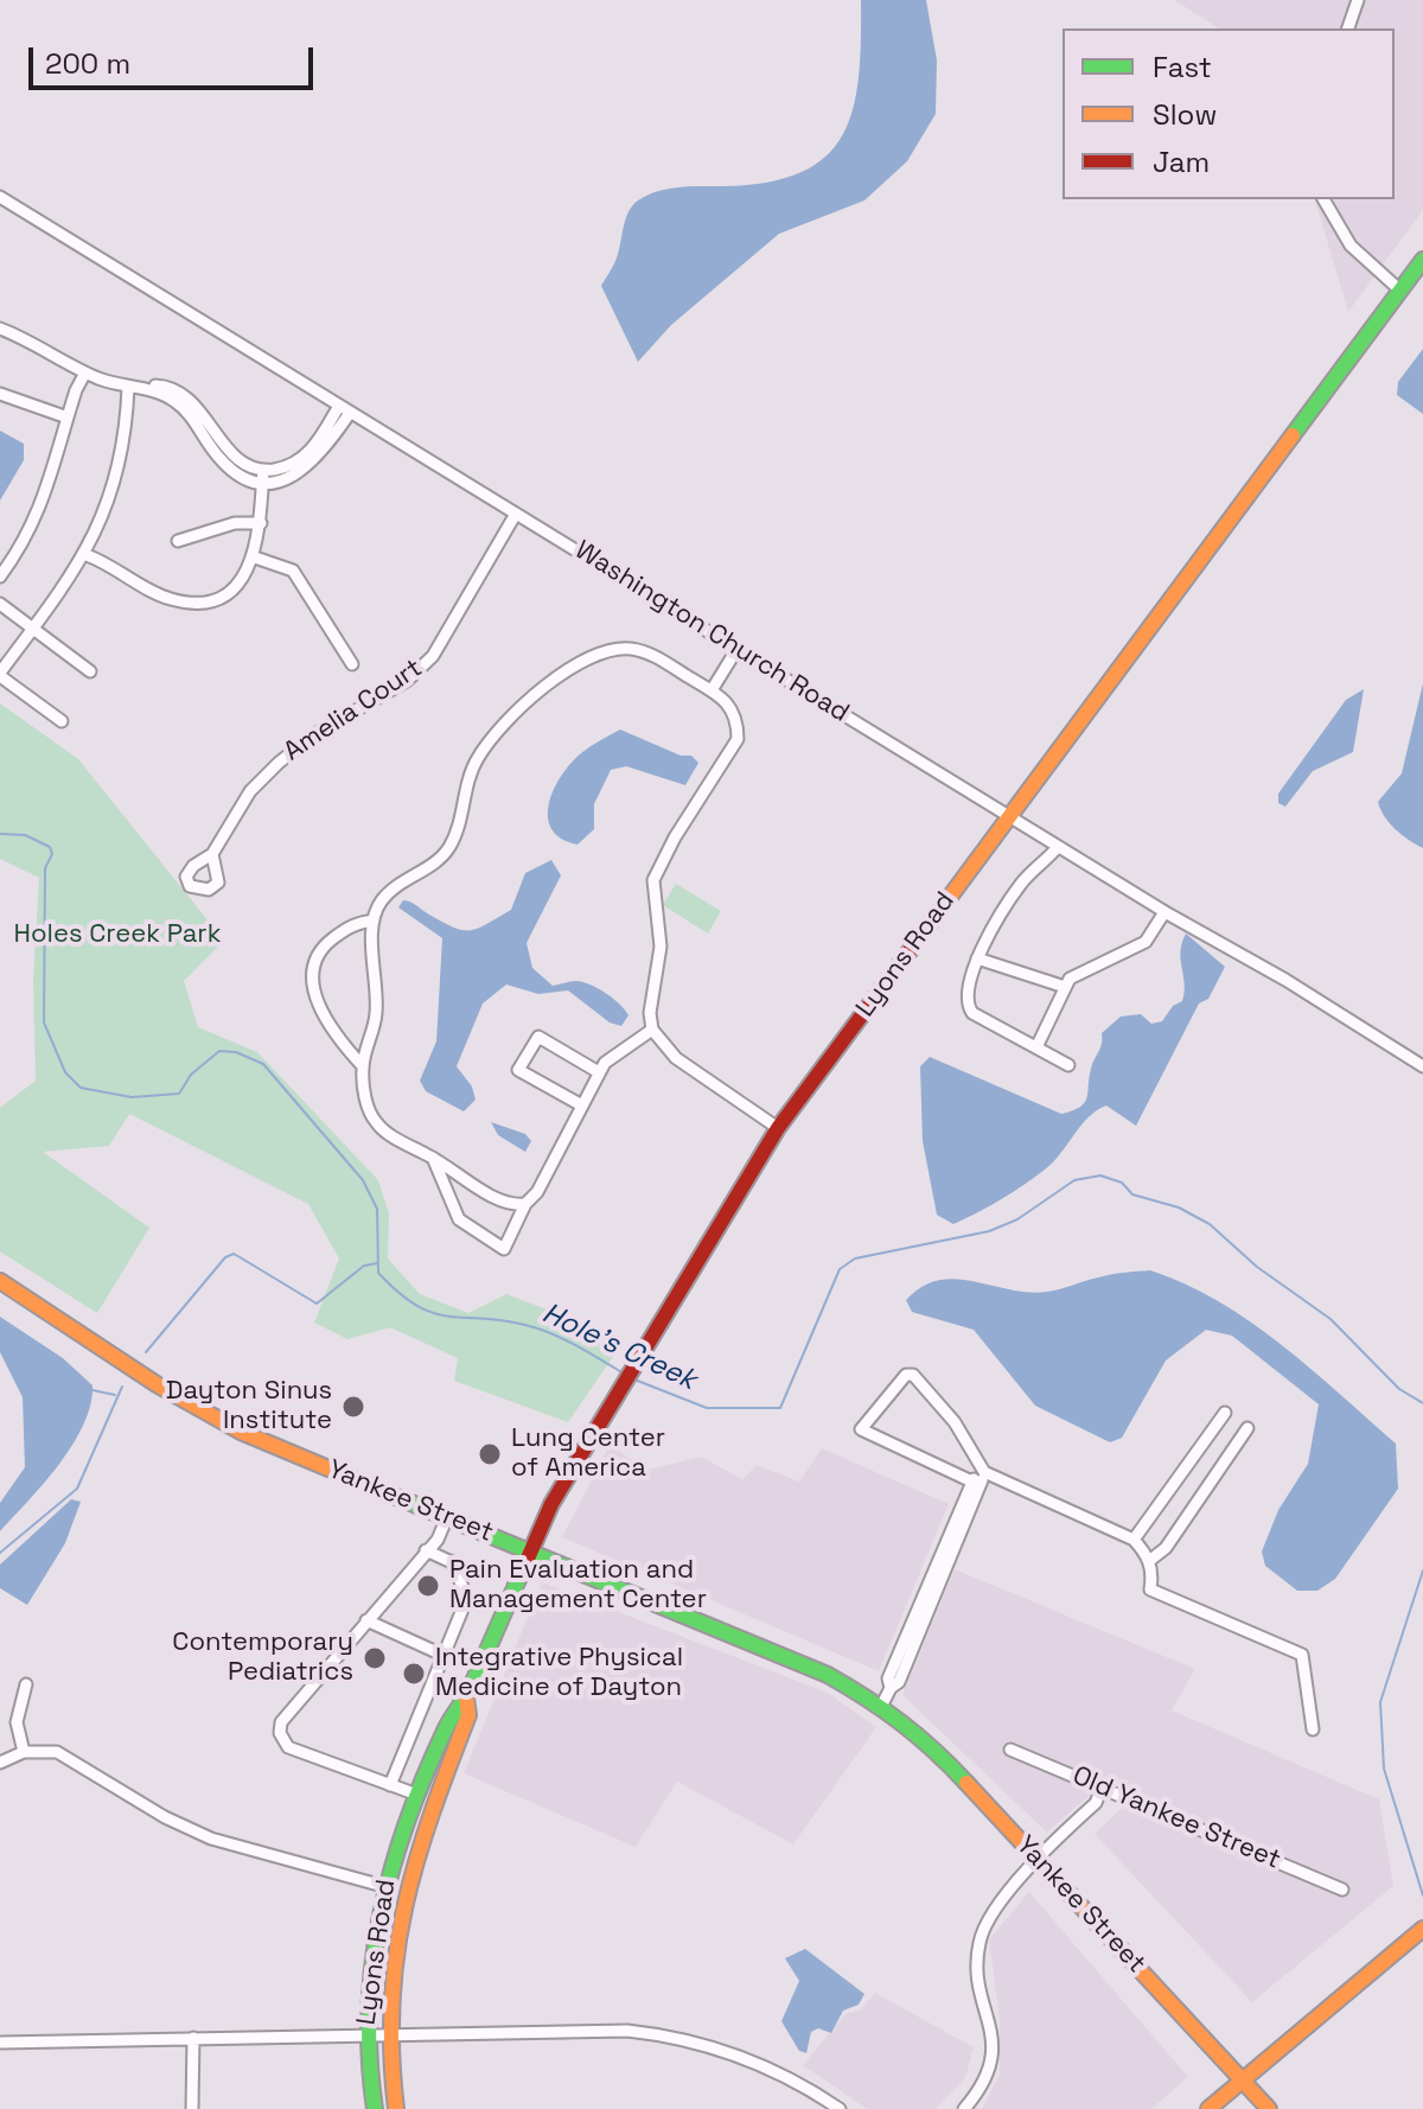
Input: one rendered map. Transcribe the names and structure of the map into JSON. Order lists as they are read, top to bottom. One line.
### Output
{"streets":{"main road":["Lyons Road","Yankee Street"],"street":["Washington Church Road","Amelia Court","Old Yankee Street"]},"crossings":[["Washington Church Road","Amelia Court"],["Washington Church Road","Lyons Road"],["Lyons Road","Yankee Street"]],"water":["Hole's Creek"],"parks":["Holes Creek Park"],"places":["Dayton Sinus Institute","Lung Center of America","Pain Evaluation and Management Center","Contemporary Pediatrics","Integrative Physical Medicine of Dayton"],"legend":["Fast","Slow","Jam"],"scale_bar":"200 m"}
